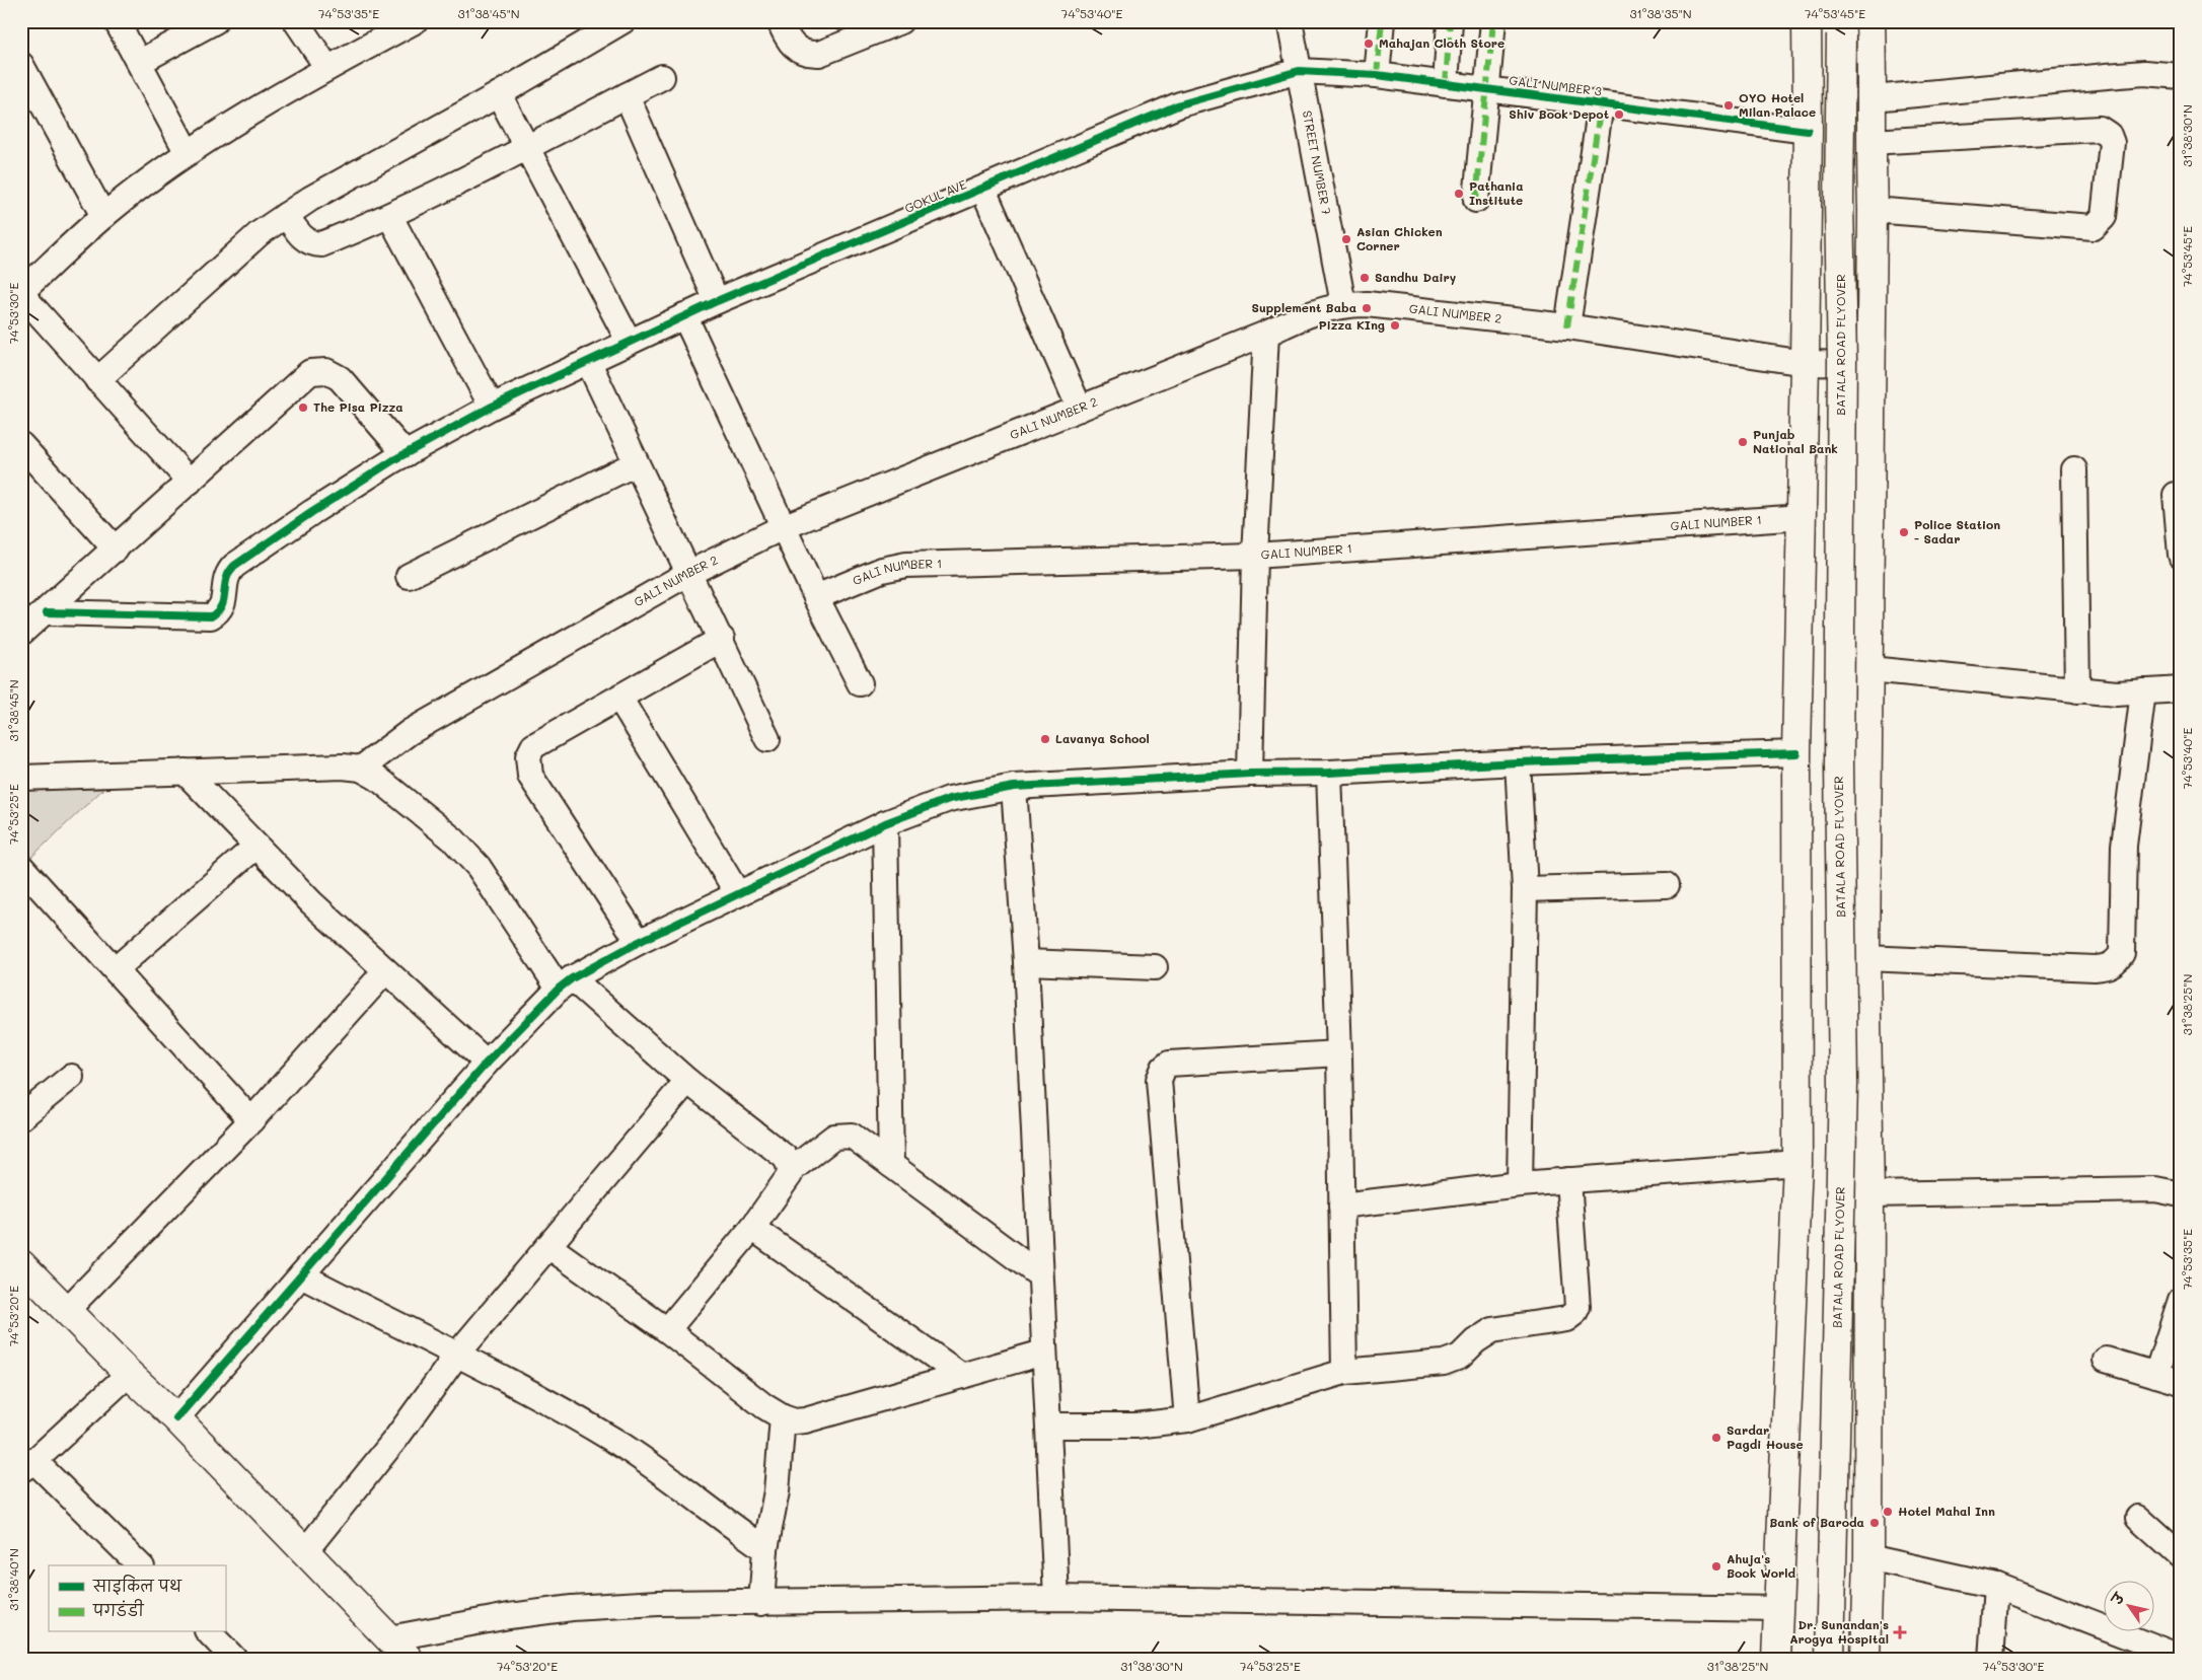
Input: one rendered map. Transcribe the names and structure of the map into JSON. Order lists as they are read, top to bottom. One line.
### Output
{"streets":{"main road":["BATALA ROAD FLYOVER"],"street":["GALI NUMBER 3","STREET NUMBER 7","GOKUL AVE","GALI NUMBER 2","GALI NUMBER 1"]},"crossings":[["GALI NUMBER 3","STREET NUMBER 7"],["GALI NUMBER 3","GOKUL AVE"],["STREET NUMBER 7","GOKUL AVE"],["STREET NUMBER 7","GALI NUMBER 2"]],"places":{"other":["Mahajan Cloth Store","OYO Hotel Milan Palace","Shiv Book Depot","Pathania Institute","Asian Chicken Corner","Sandhu Dairy","Supplement Baba","Pizza KIng","The Pisa Pizza","Punjab National Bank","Police Station - Sadar","Lavanya School","Sardar Pagdi House","Hotel Mahal Inn","Bank of Baroda","Ahuja's Book World"],"health":["Dr. Sunandan's Arogya Hospital"]},"legend":["साइकिल पथ","पगडंडी"],"north":"top left","coordinates":["74°53'35\"E","31°38'45\"N","74°53'40\"E","31°38'35\"N","74°53'45\"E","31°38'30\"N","74°53'30\"E","74°53'25\"E","31°38'25\"N","74°53'20\"E","31°38'40\"N"]}
